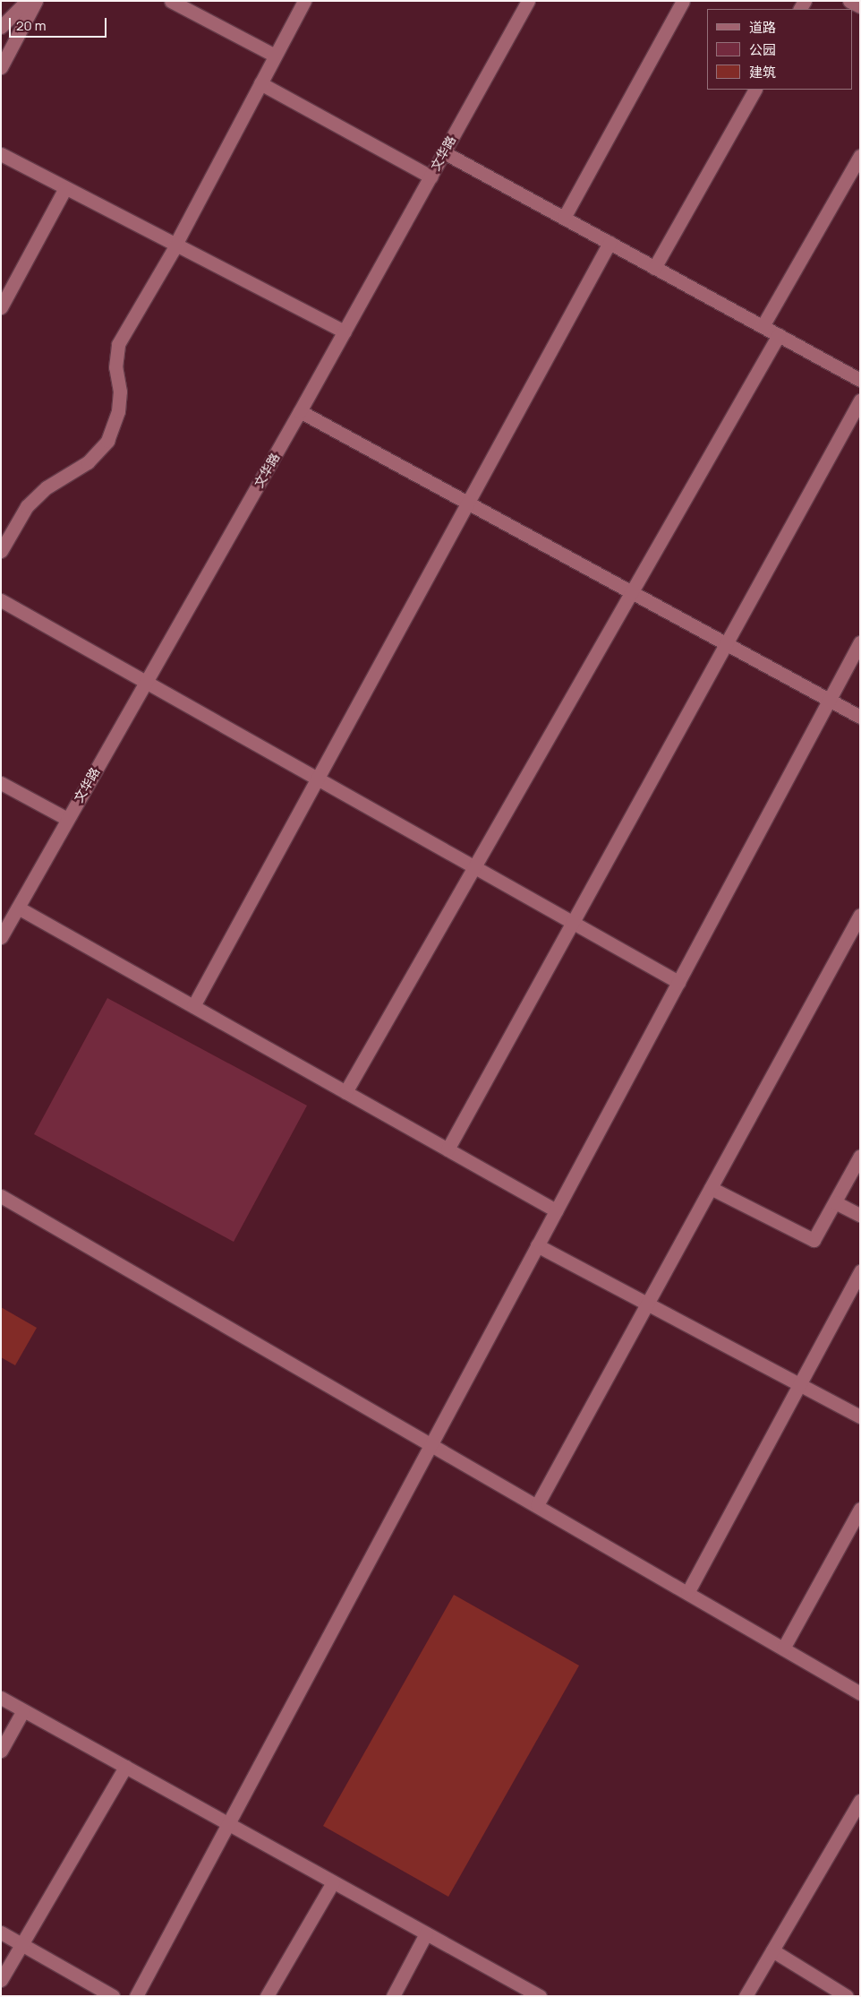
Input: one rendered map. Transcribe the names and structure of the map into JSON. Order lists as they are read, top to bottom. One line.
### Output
{"streets":{"street":["文华路"]},"legend":["道路","公园","建筑"],"scale_bar":"20 m"}
